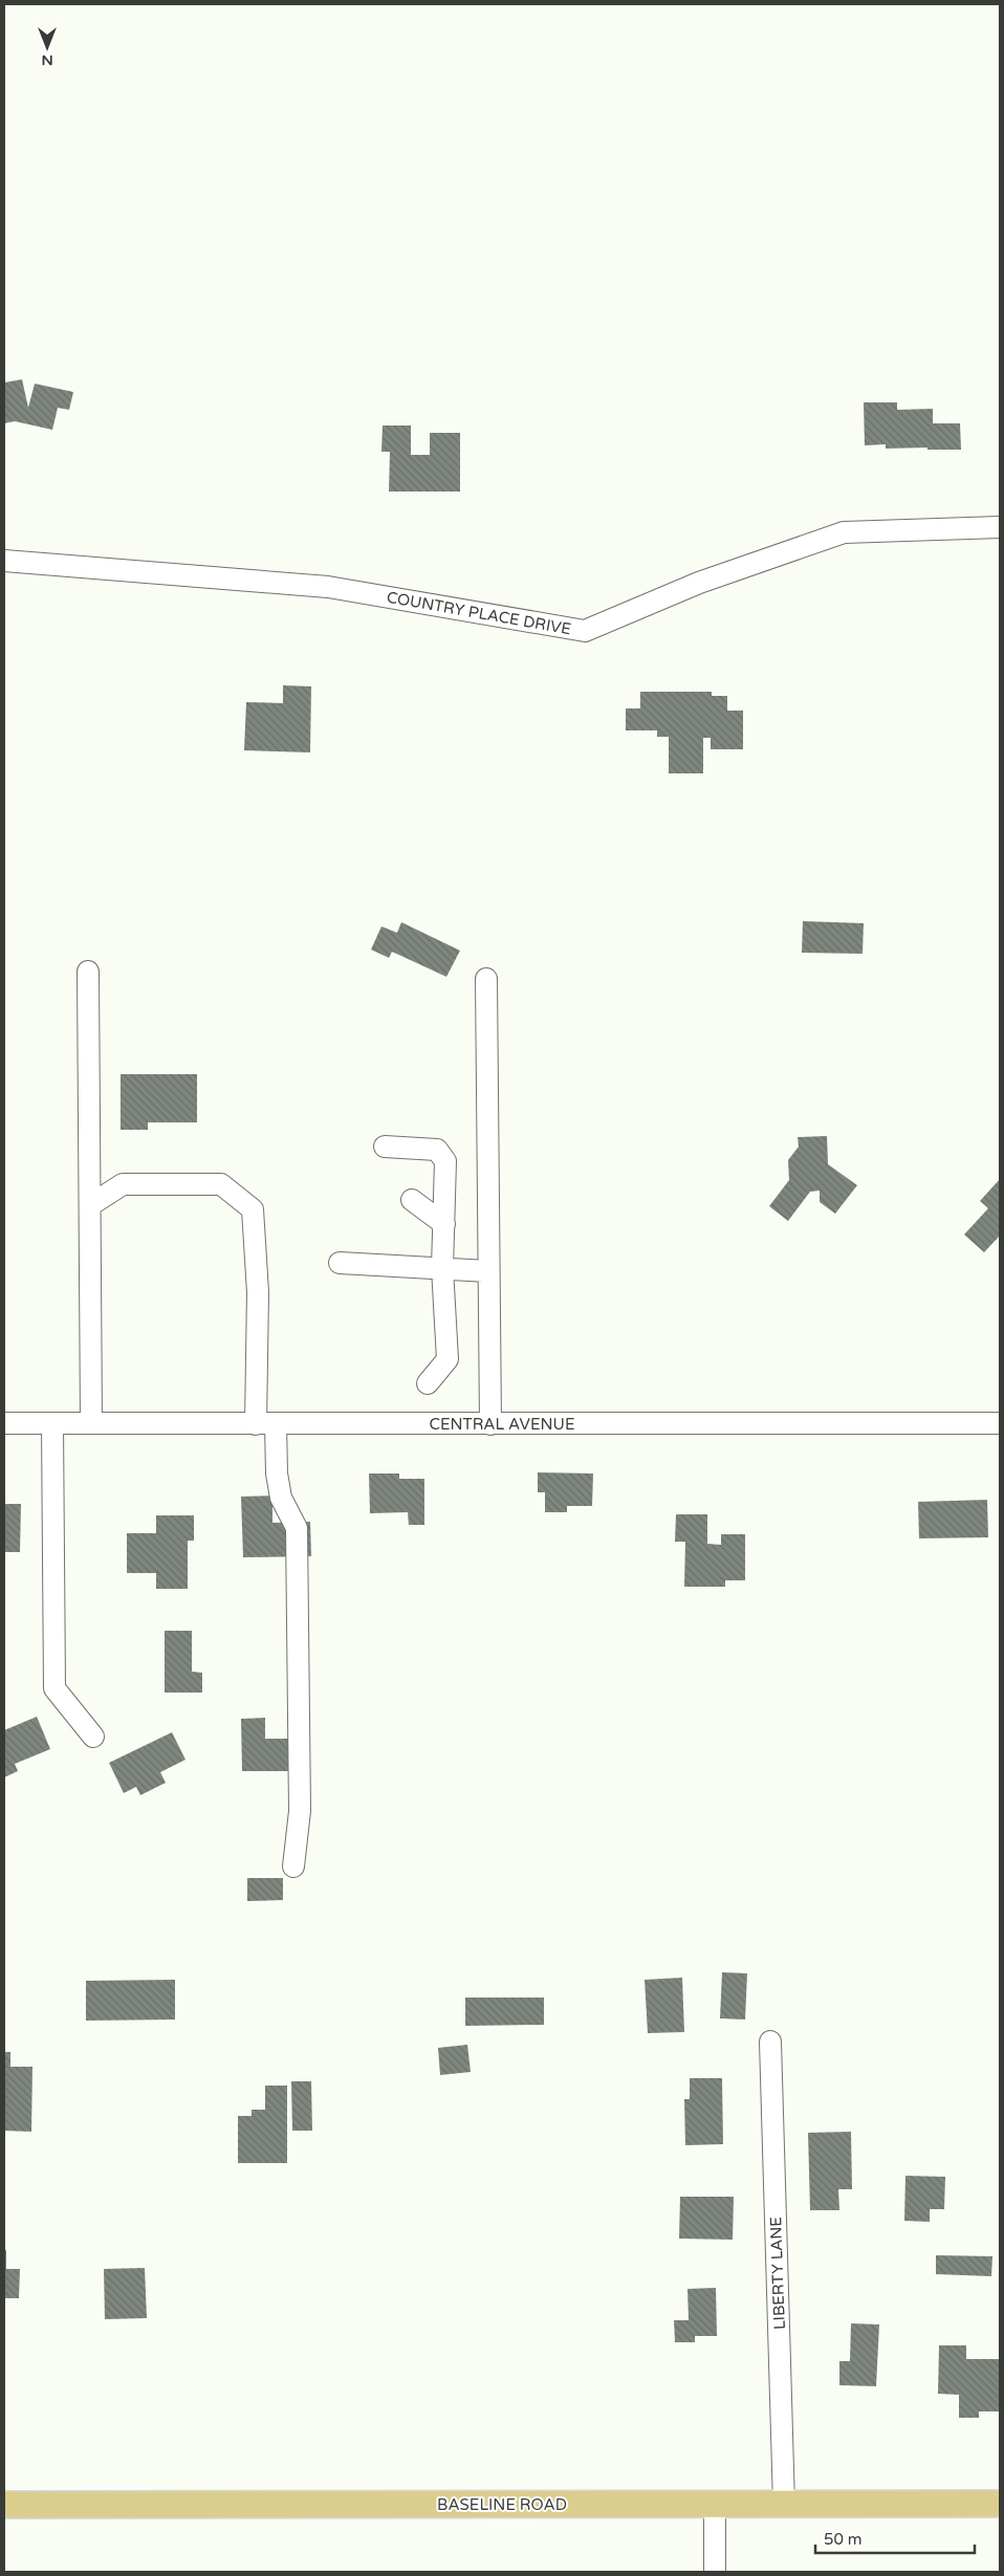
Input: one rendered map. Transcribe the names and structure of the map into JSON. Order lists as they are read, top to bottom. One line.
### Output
{"streets":{"main road":["BASELINE ROAD"],"street":["COUNTRY PLACE DRIVE","CENTRAL AVENUE","LIBERTY LANE"]},"crossings":[["LIBERTY LANE","BASELINE ROAD"]],"scale_bar":"50 m","north":"bottom"}
